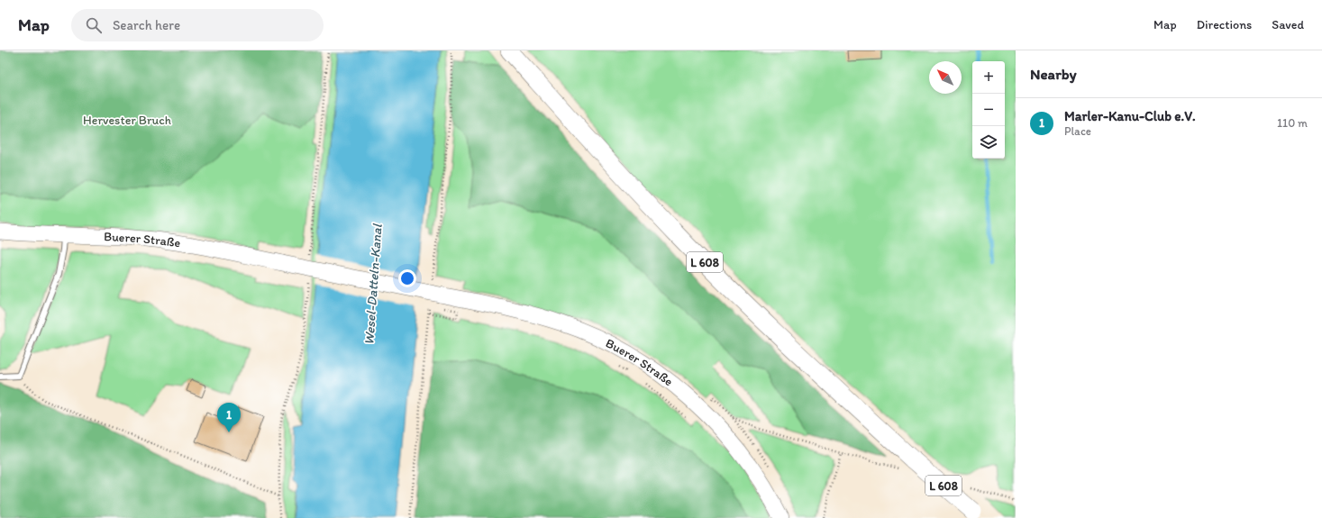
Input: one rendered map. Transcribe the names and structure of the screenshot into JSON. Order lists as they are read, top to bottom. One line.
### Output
{"streets":{"main road":["L 608"],"street":["Buerer Straße"]},"water":["Wesel-Datteln-Kanal"],"parks":["Hervester Bruch"],"north":"top left","page":{"header":"Map","search":"Search here","nav":["Map","Directions","Saved"],"heading":"Nearby","map_buttons":["+","−"],"list":[{"mark":"1","name":"Marler-Kanu-Club e.V.","note":"Place","value":"110 m"}],"pins":"1"}}
